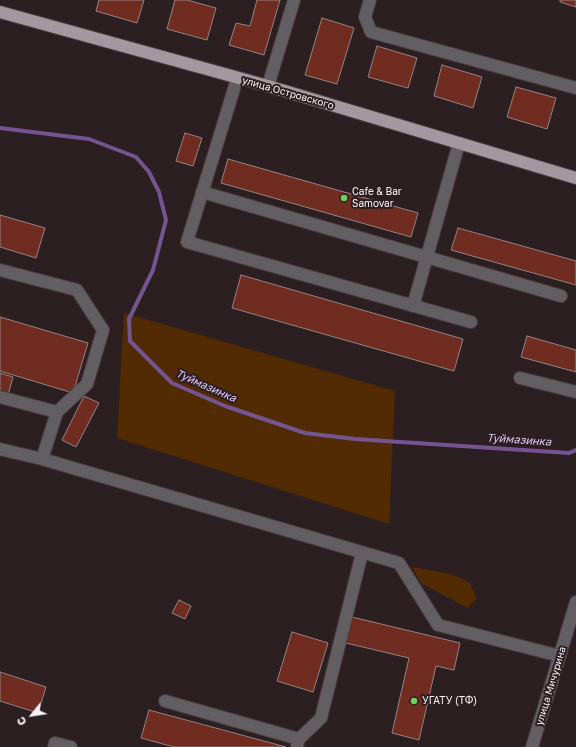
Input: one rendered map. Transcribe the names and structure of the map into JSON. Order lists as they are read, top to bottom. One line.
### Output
{"streets":{"main road":["улица Островского"],"street":["улица Мичурина"]},"water":["Туймазинка"],"places":["Cafe & Bar Samovar","УГАТУ (ТФ)"],"north":"bottom left"}
